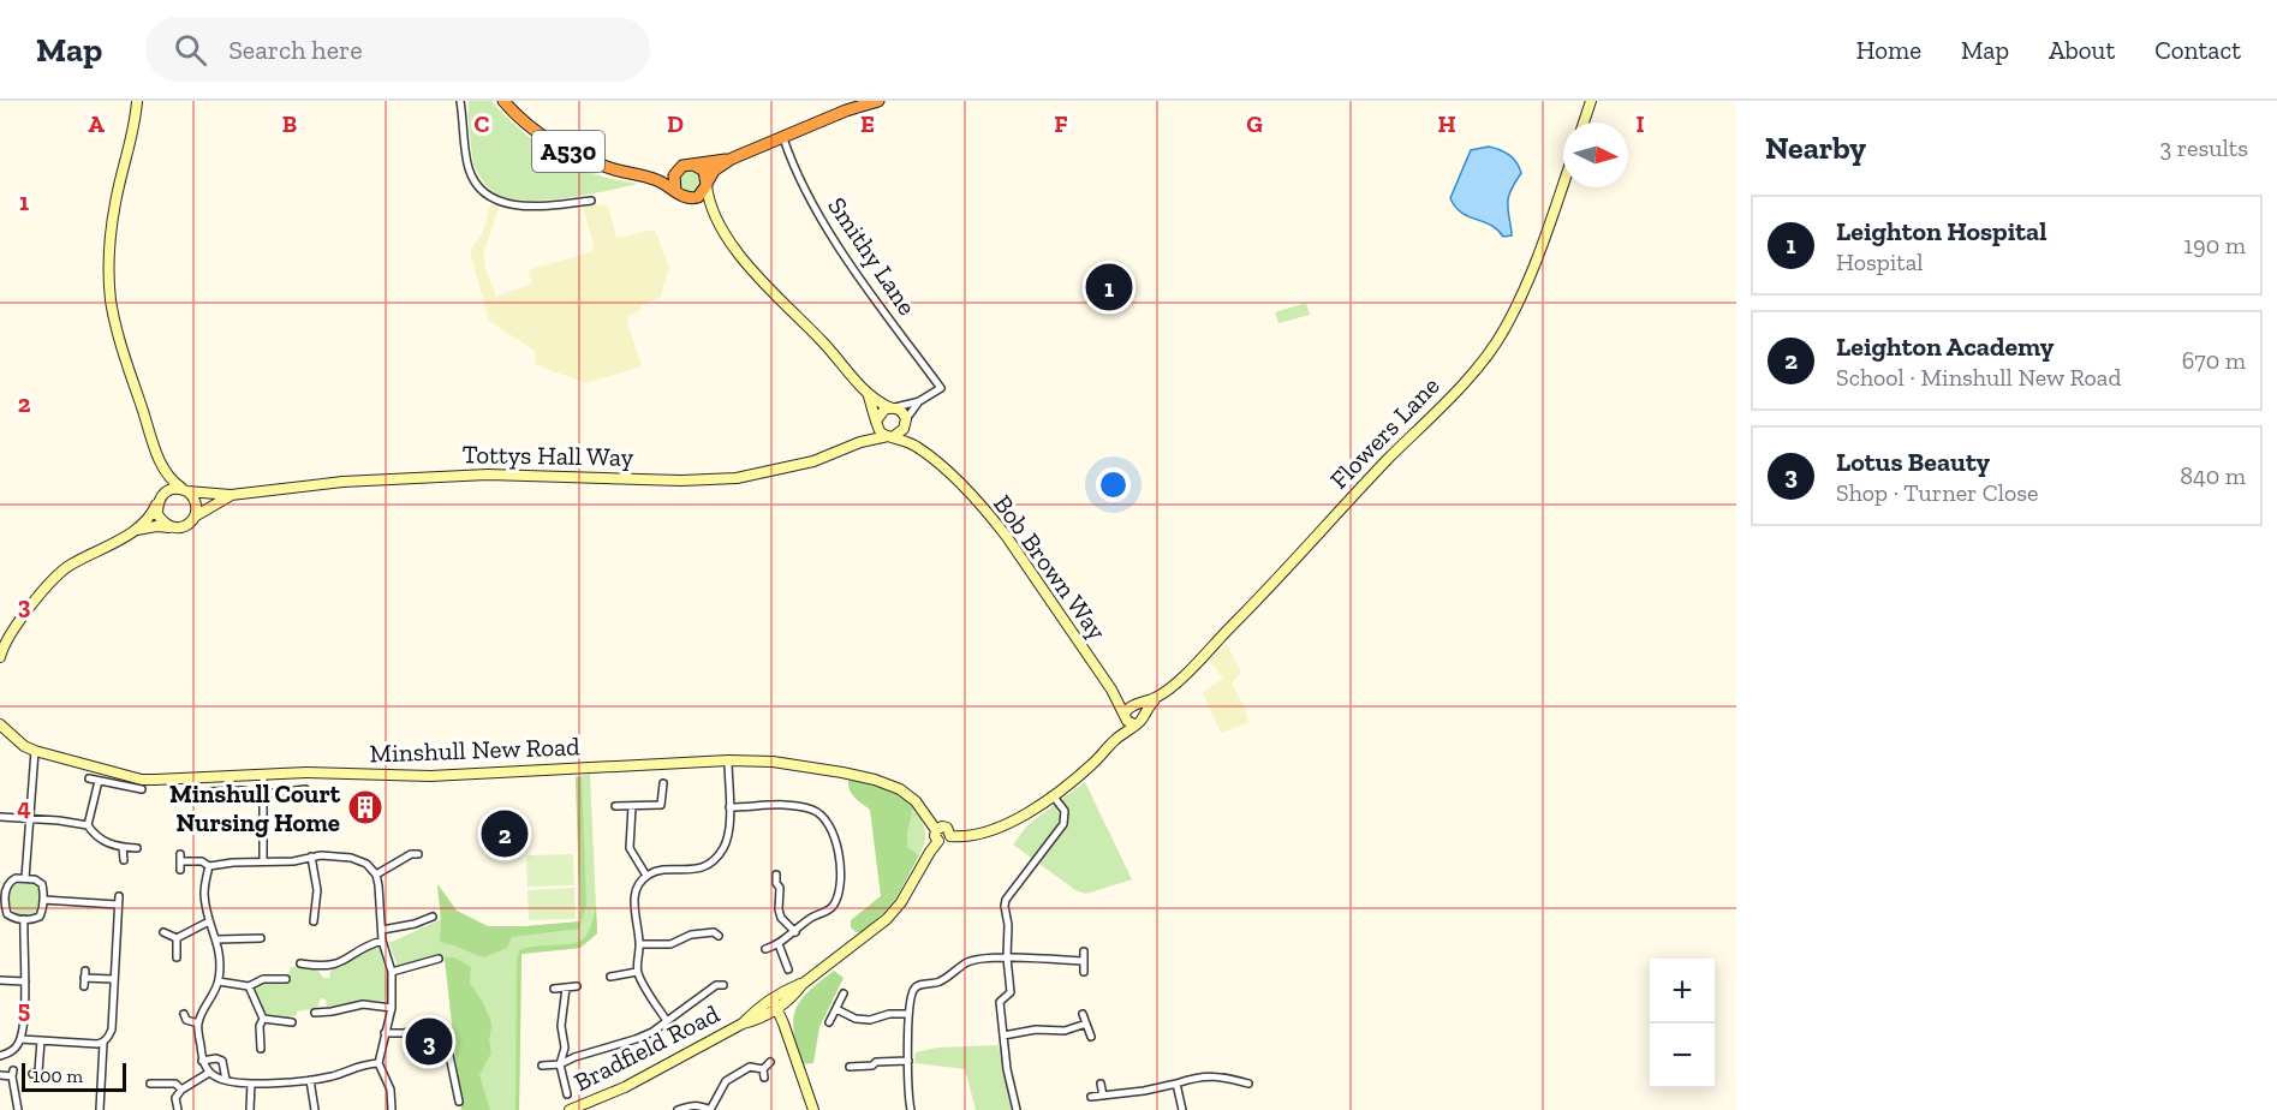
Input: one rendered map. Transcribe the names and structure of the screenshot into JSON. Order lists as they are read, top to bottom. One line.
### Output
{"streets":{"highway":["A530"],"street":["Smithy Lane","Flowers Lane","Tottys Hall Way","Bob Brown Way","Minshull New Road","Bradfield Road"]},"crossings":[["Flowers Lane","Bob Brown Way"],["Tottys Hall Way","Bob Brown Way"],["Minshull New Road","Bradfield Road"]],"places":{"building":["Minshull Court Nursing Home"]},"scale_bar":"100 m","north":"right","page":{"header":"Map","search":"Search here","nav":["Home","Map","About","Contact"],"heading":["Nearby","3 results"],"list":[{"mark":"1","name":"Leighton Hospital","note":"Hospital","value":"190 m"},{"mark":"2","name":"Leighton Academy","note":"School · Minshull New Road","value":"670 m"},{"mark":"3","name":"Lotus Beauty","note":"Shop · Turner Close","value":"840 m"}],"pins":["1","2","3"],"map_buttons":["+","−"],"scale":"100 m"},"grid":{"columns":["A","B","C","D","E","F","G","H","I"],"rows":["1","2","3","4","5"]}}
